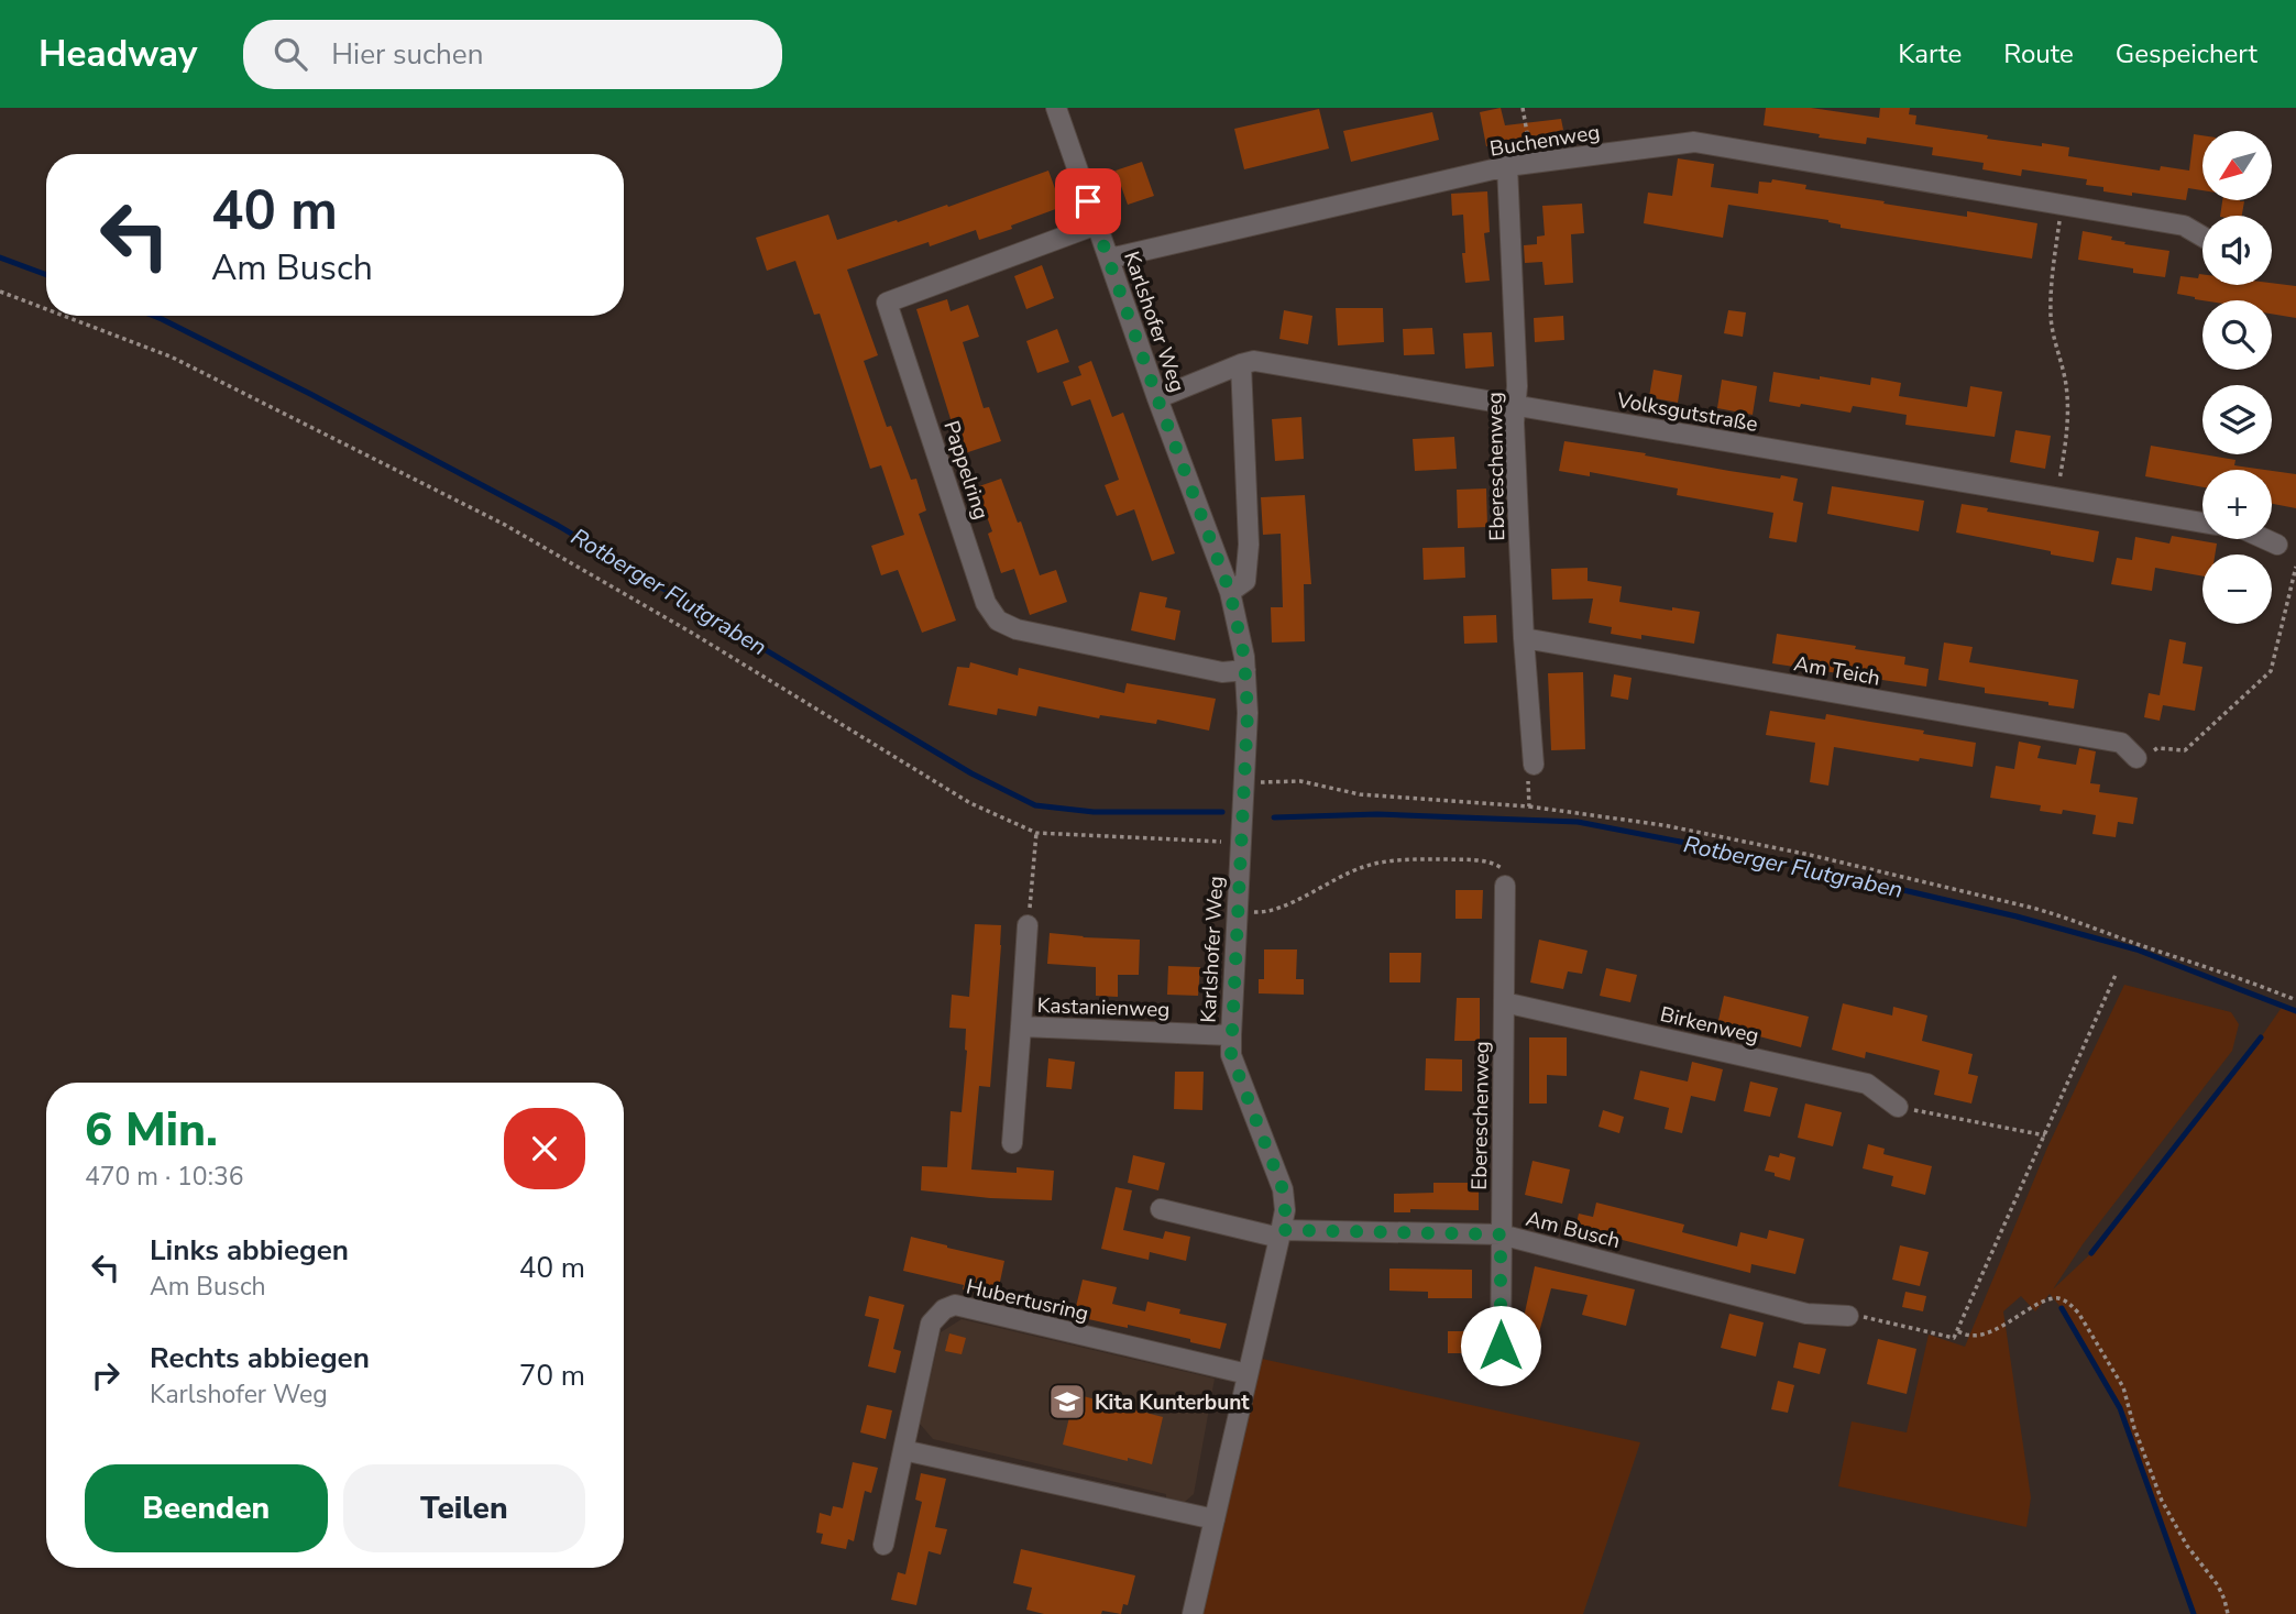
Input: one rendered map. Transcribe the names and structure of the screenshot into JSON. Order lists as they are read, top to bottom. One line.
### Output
{"streets":{"street":["Buchenweg","Karlshofer Weg","Volksgutstraße","Ebereschenweg","Pappelring","Am Teich","Kastanienweg","Birkenweg","Am Busch","Hubertusring"]},"crossings":[["Buchenweg","Karlshofer Weg"],["Buchenweg","Ebereschenweg"],["Karlshofer Weg","Volksgutstraße"],["Karlshofer Weg","Pappelring"],["Karlshofer Weg","Kastanienweg"],["Karlshofer Weg","Am Busch"],["Karlshofer Weg","Hubertusring"],["Volksgutstraße","Ebereschenweg"],["Ebereschenweg","Am Teich"],["Ebereschenweg","Birkenweg"],["Ebereschenweg","Am Busch"]],"water":["Rotberger Flutgraben"],"places":{"school or university":["Kita Kunterbunt"]},"north":"bottom left","page":{"header":"Headway","search":"Hier suchen","nav":["Karte","Route","Gespeichert"],"map_buttons":["+","−"],"turn":["40 m","Am Busch"],"heading":["6 Min.","470 m · 10:36"],"list":[{"name":"Links abbiegen","note":"Am Busch","value":"40 m"},{"name":"Rechts abbiegen","note":"Karlshofer Weg","value":"70 m"}],"buttons":["Beenden","Teilen"]}}
